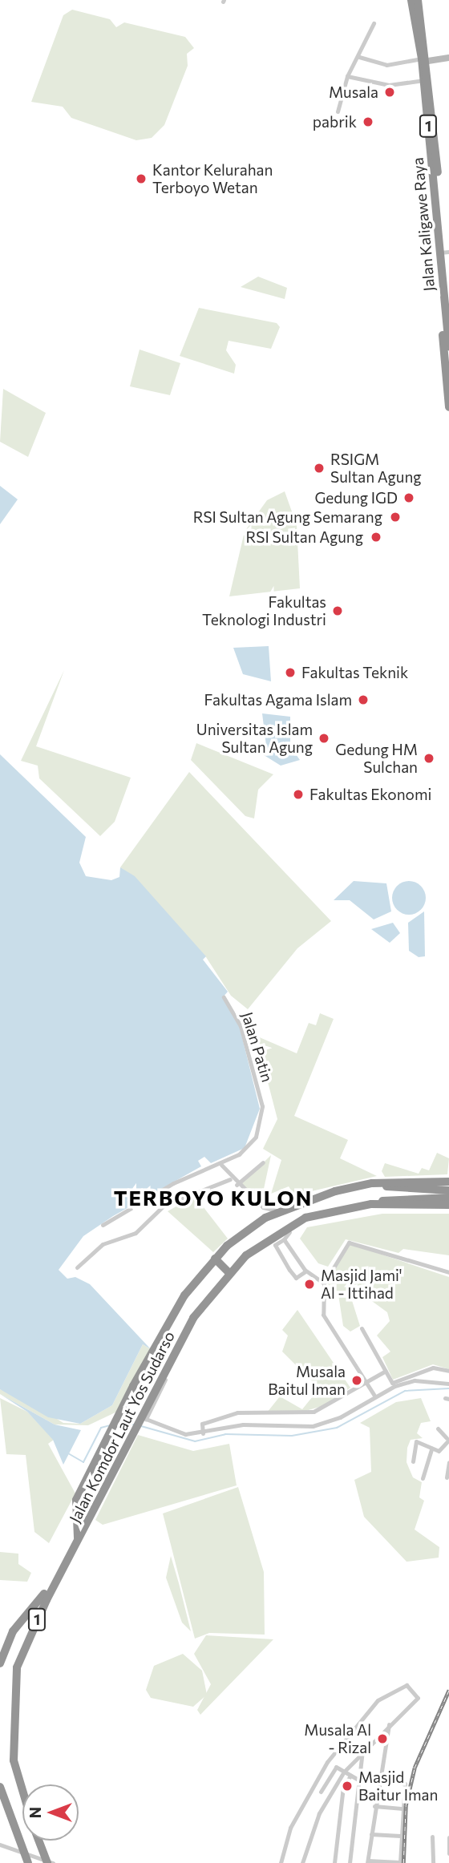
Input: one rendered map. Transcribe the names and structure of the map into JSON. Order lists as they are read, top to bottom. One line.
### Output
{"streets":{"highway":["1","Jalan Kaligawe Raya","Jalan Komdor Laut Yos Sudarso"],"street":["Jalan Patin"]},"crossings":[["1","Jalan Kaligawe Raya"]],"districts":["TERBOYO KULON"],"places":["Musala","pabrik","Kantor Kelurahan Terboyo Wetan","RSIGM Sultan Agung","Gedung IGD","RSI Sultan Agung Semarang","RSI Sultan Agung","Fakultas Teknologi Industri","Fakultas Teknik","Fakultas Agama Islam","Universitas Islam Sultan Agung","Gedung HM Sulchan","Fakultas Ekonomi","Masjid Jami' Al - Ittihad","Musala Baitul Iman","Musala Al - Rizal","Masjid Baitur Iman"],"north":"left"}
